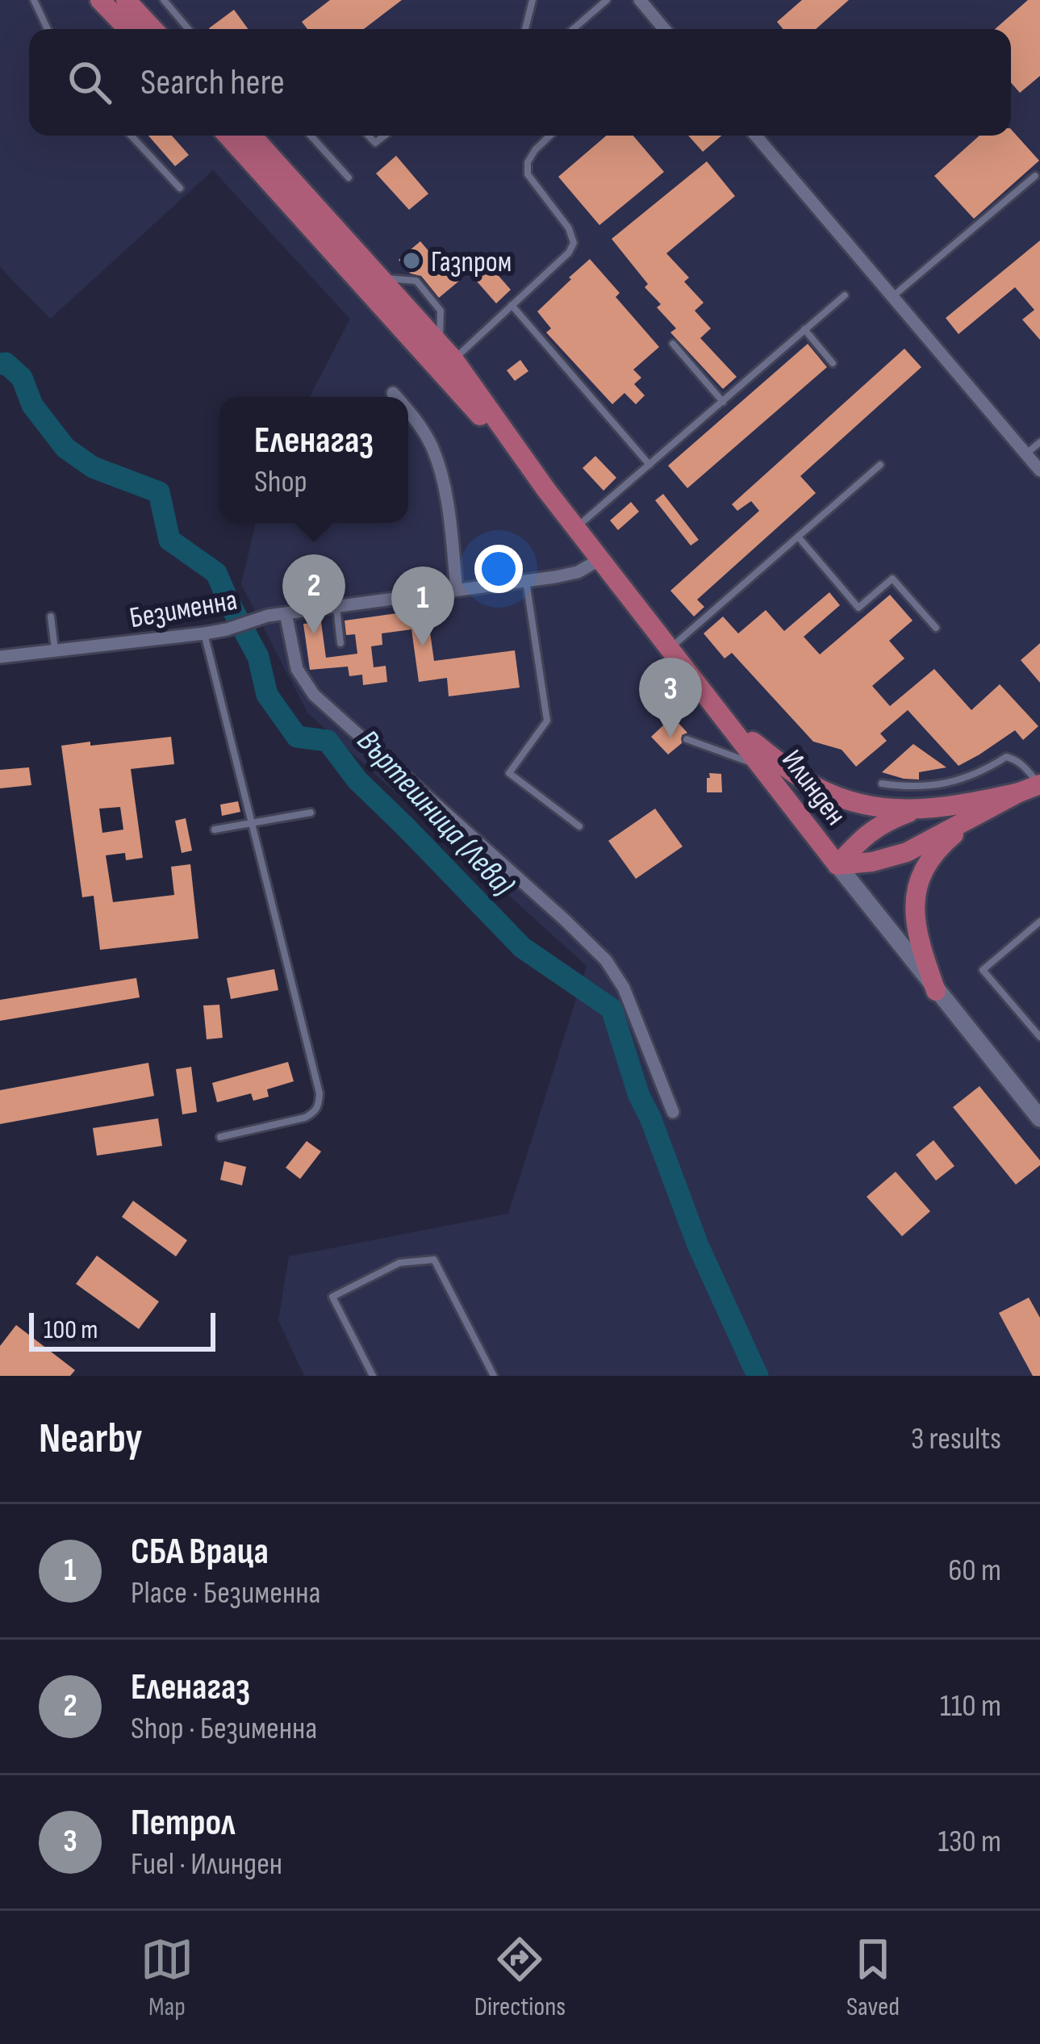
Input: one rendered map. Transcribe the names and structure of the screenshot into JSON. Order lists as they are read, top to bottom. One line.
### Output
{"streets":{"main road":["Илинден"],"street":["Безименна"]},"crossings":[["Безименна","Илинден"]],"water":["Въртешница (Лева)"],"places":["Газпром"],"scale_bar":"100 m","page":{"search":"Search here","popup":["Еленагаз","Shop"],"pins":["2","1","3"],"scale":"100 m","heading":["Nearby","3 results"],"list":[{"mark":"1","name":"СБА Враца","note":"Place · Безименна","value":"60 m"},{"mark":"2","name":"Еленагаз","note":"Shop · Безименна","value":"110 m"},{"mark":"3","name":"Петрол","note":"Fuel · Илинден","value":"130 m"}],"nav":["Map","Directions","Saved"]}}
